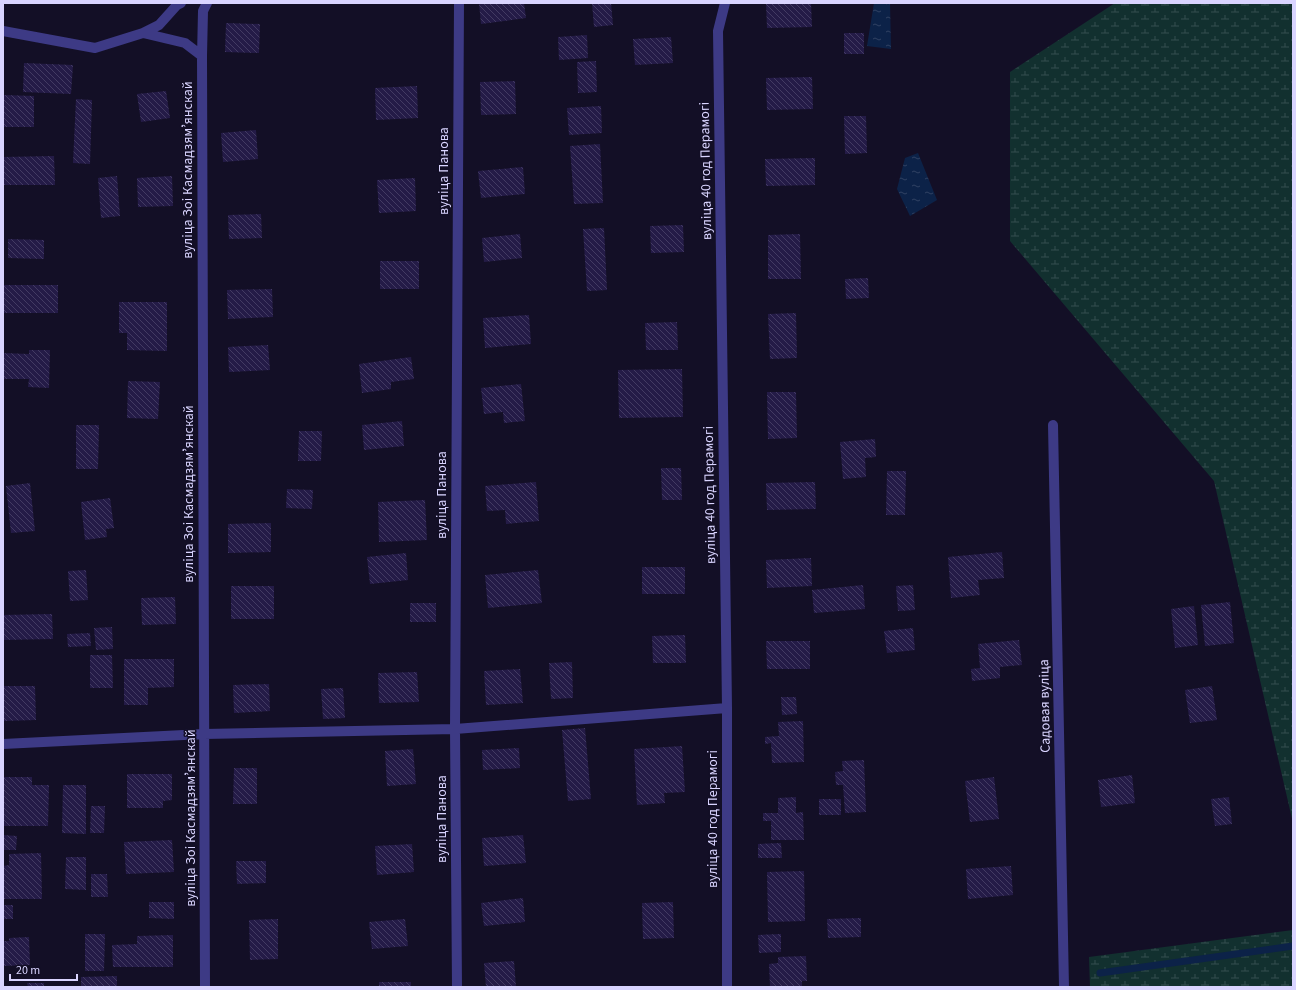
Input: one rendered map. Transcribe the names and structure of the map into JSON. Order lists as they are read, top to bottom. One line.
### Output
{"streets":{"street":["вуліца Зоі Касмадзямʼянскай","вуліца Панова","вуліца 40 год Перамогі","Садовая вуліца"]},"scale_bar":"20 m"}
